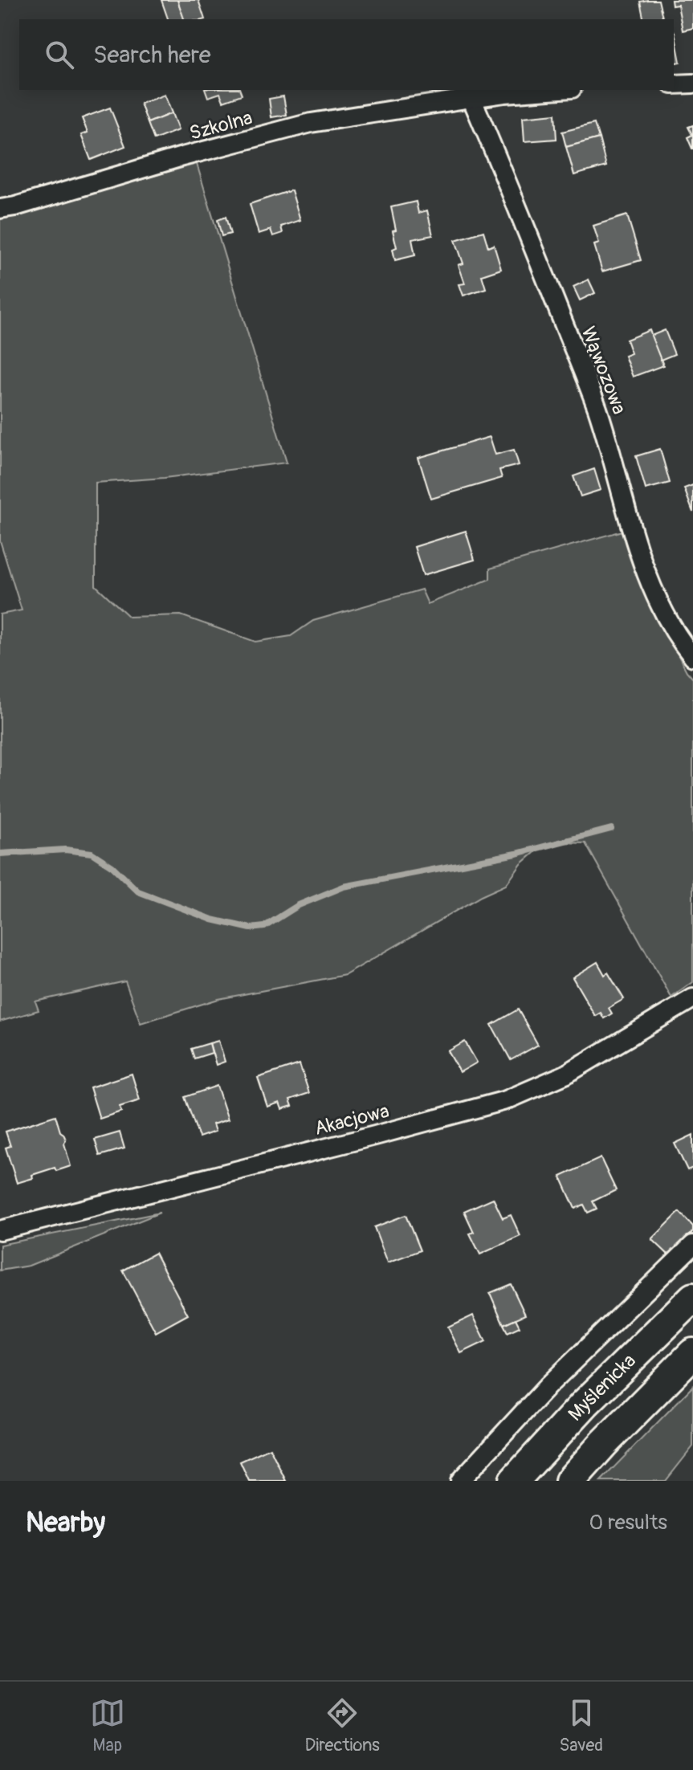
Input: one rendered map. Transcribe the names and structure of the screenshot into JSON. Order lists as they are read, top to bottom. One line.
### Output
{"streets":{"highway":["Myślenicka"],"street":["Szkolna","Wąwozowa","Akacjowa"]},"crossings":[["Szkolna","Wąwozowa"]],"page":{"search":"Search here","heading":["Nearby","0 results"],"nav":["Map","Directions","Saved"]}}
